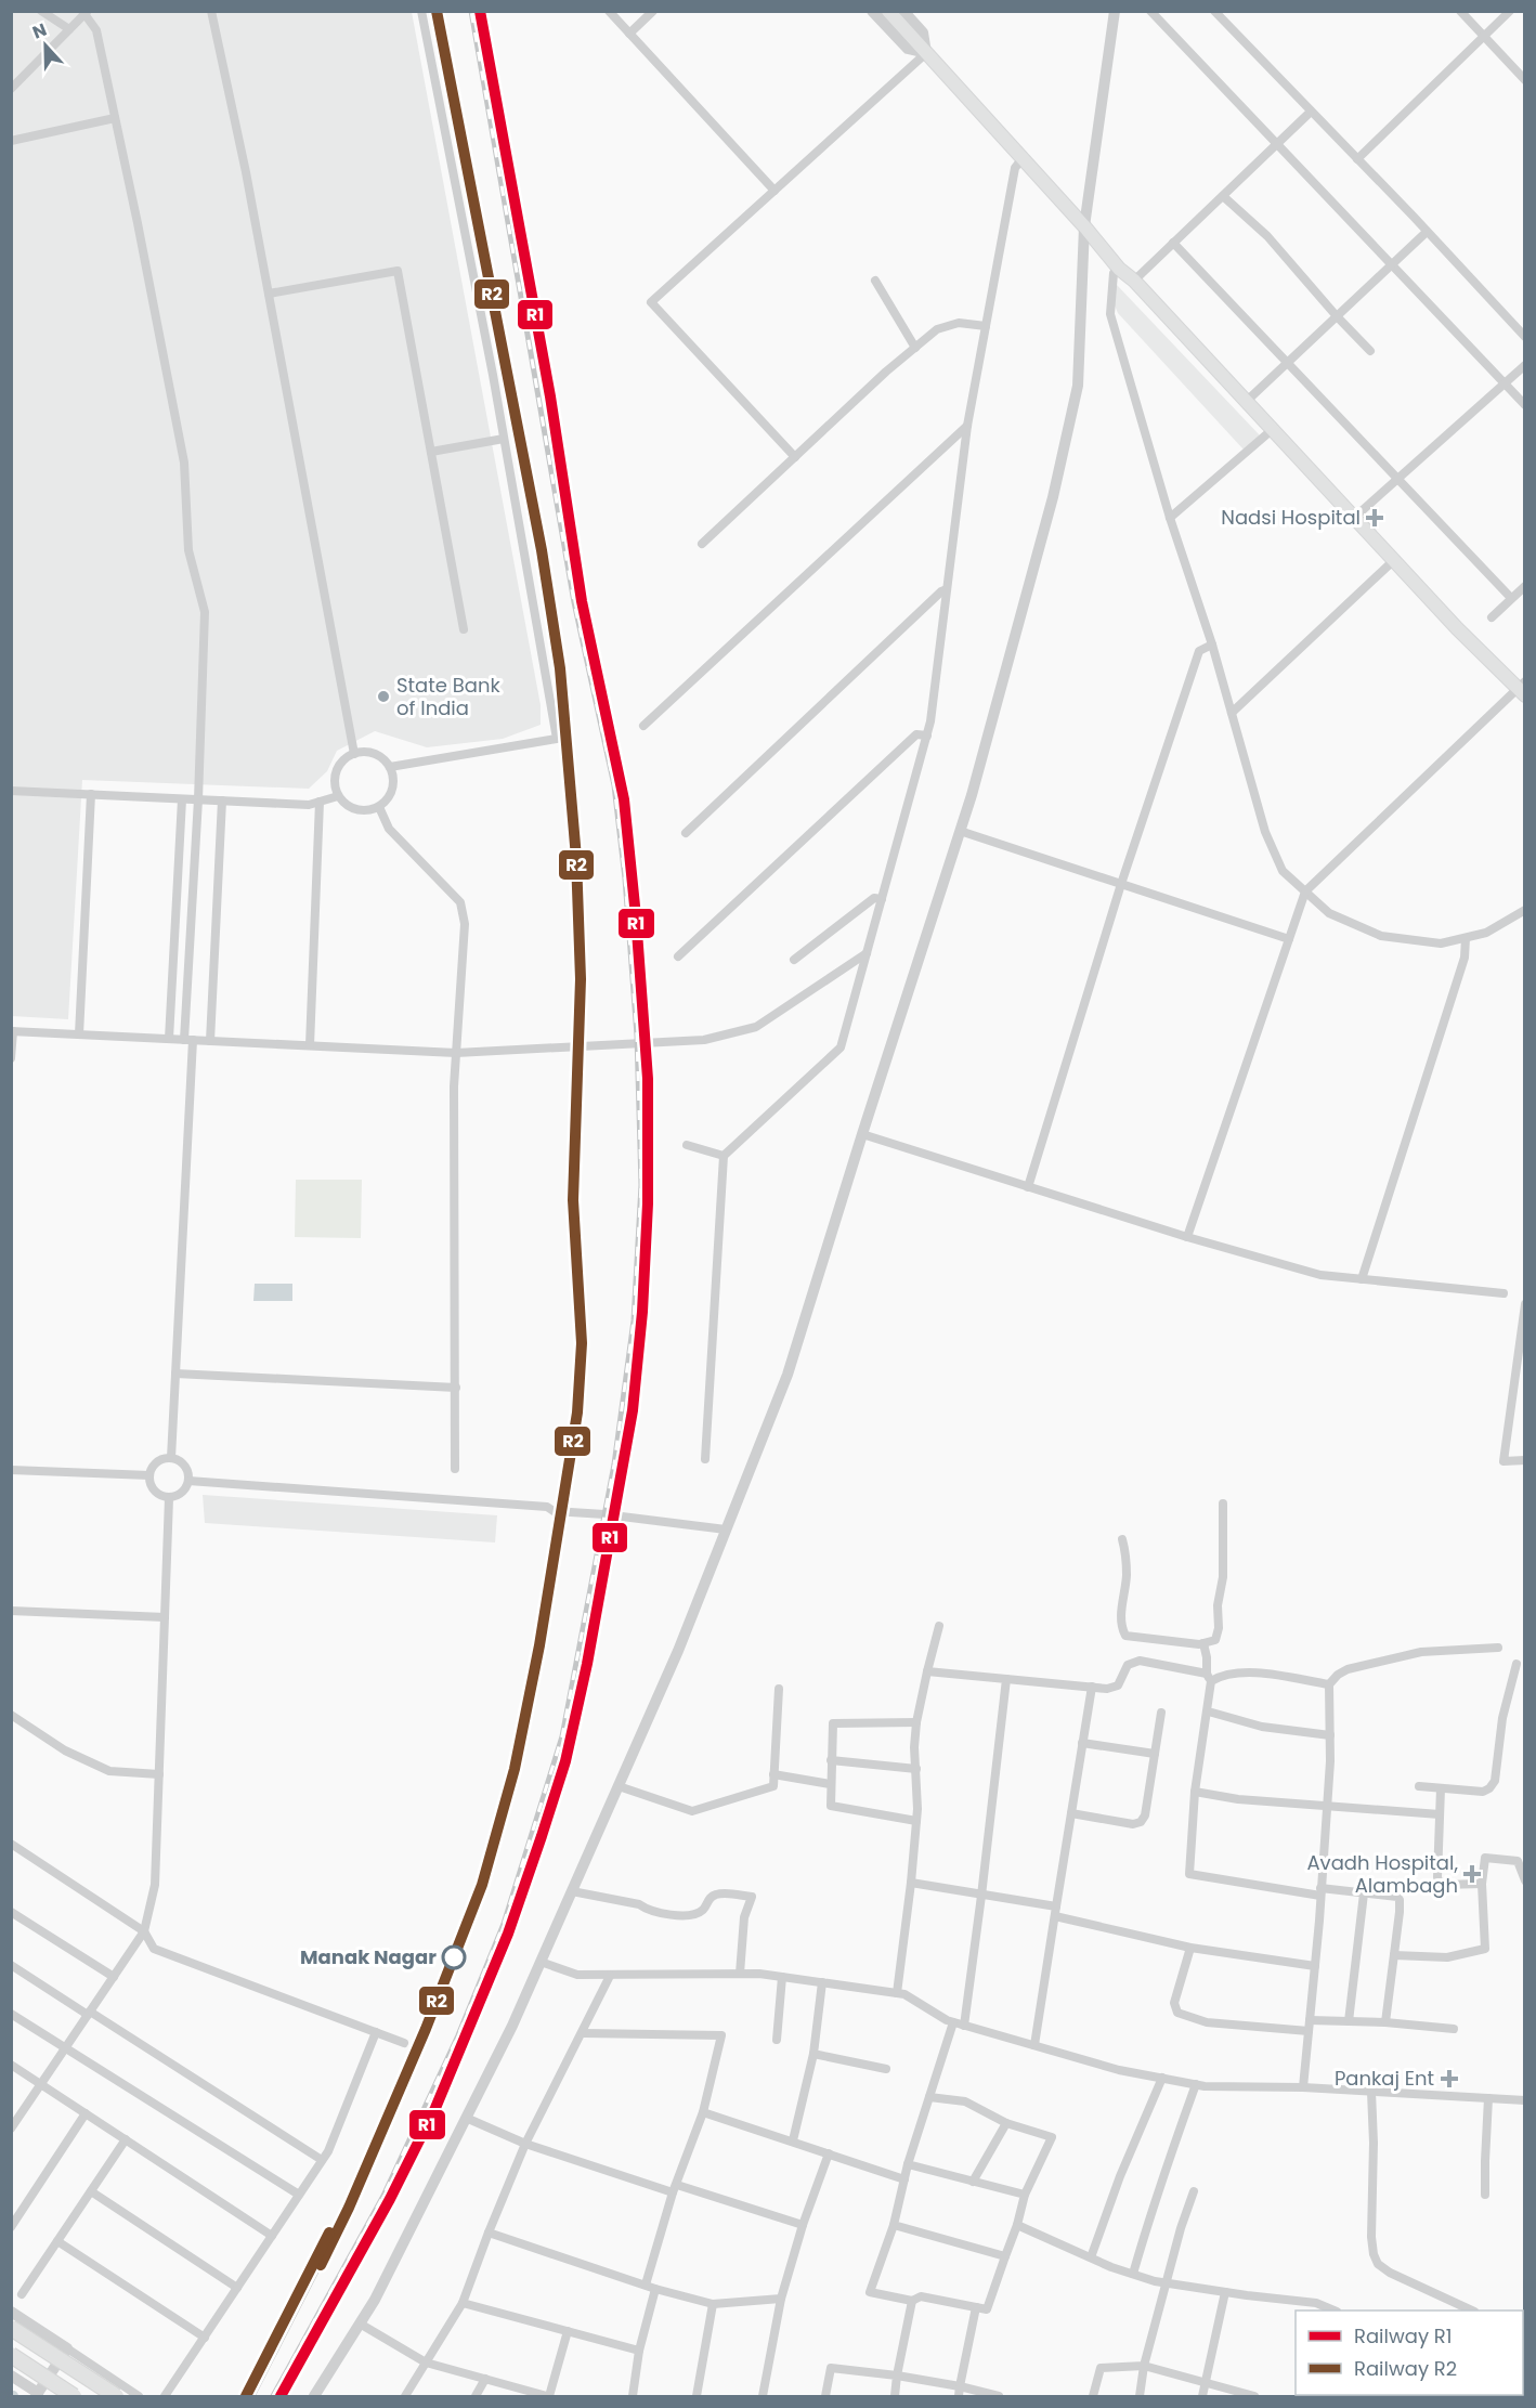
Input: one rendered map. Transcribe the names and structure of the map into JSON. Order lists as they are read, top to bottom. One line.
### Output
{"places":{"health":["Nadsi Hospital","Avadh Hospital, Alambagh","Pankaj Ent"],"other":["State Bank of India","Manak Nagar"]},"lines":["rail line R1","rail line R2"],"legend":["Railway R1","Railway R2"],"north":"top"}
